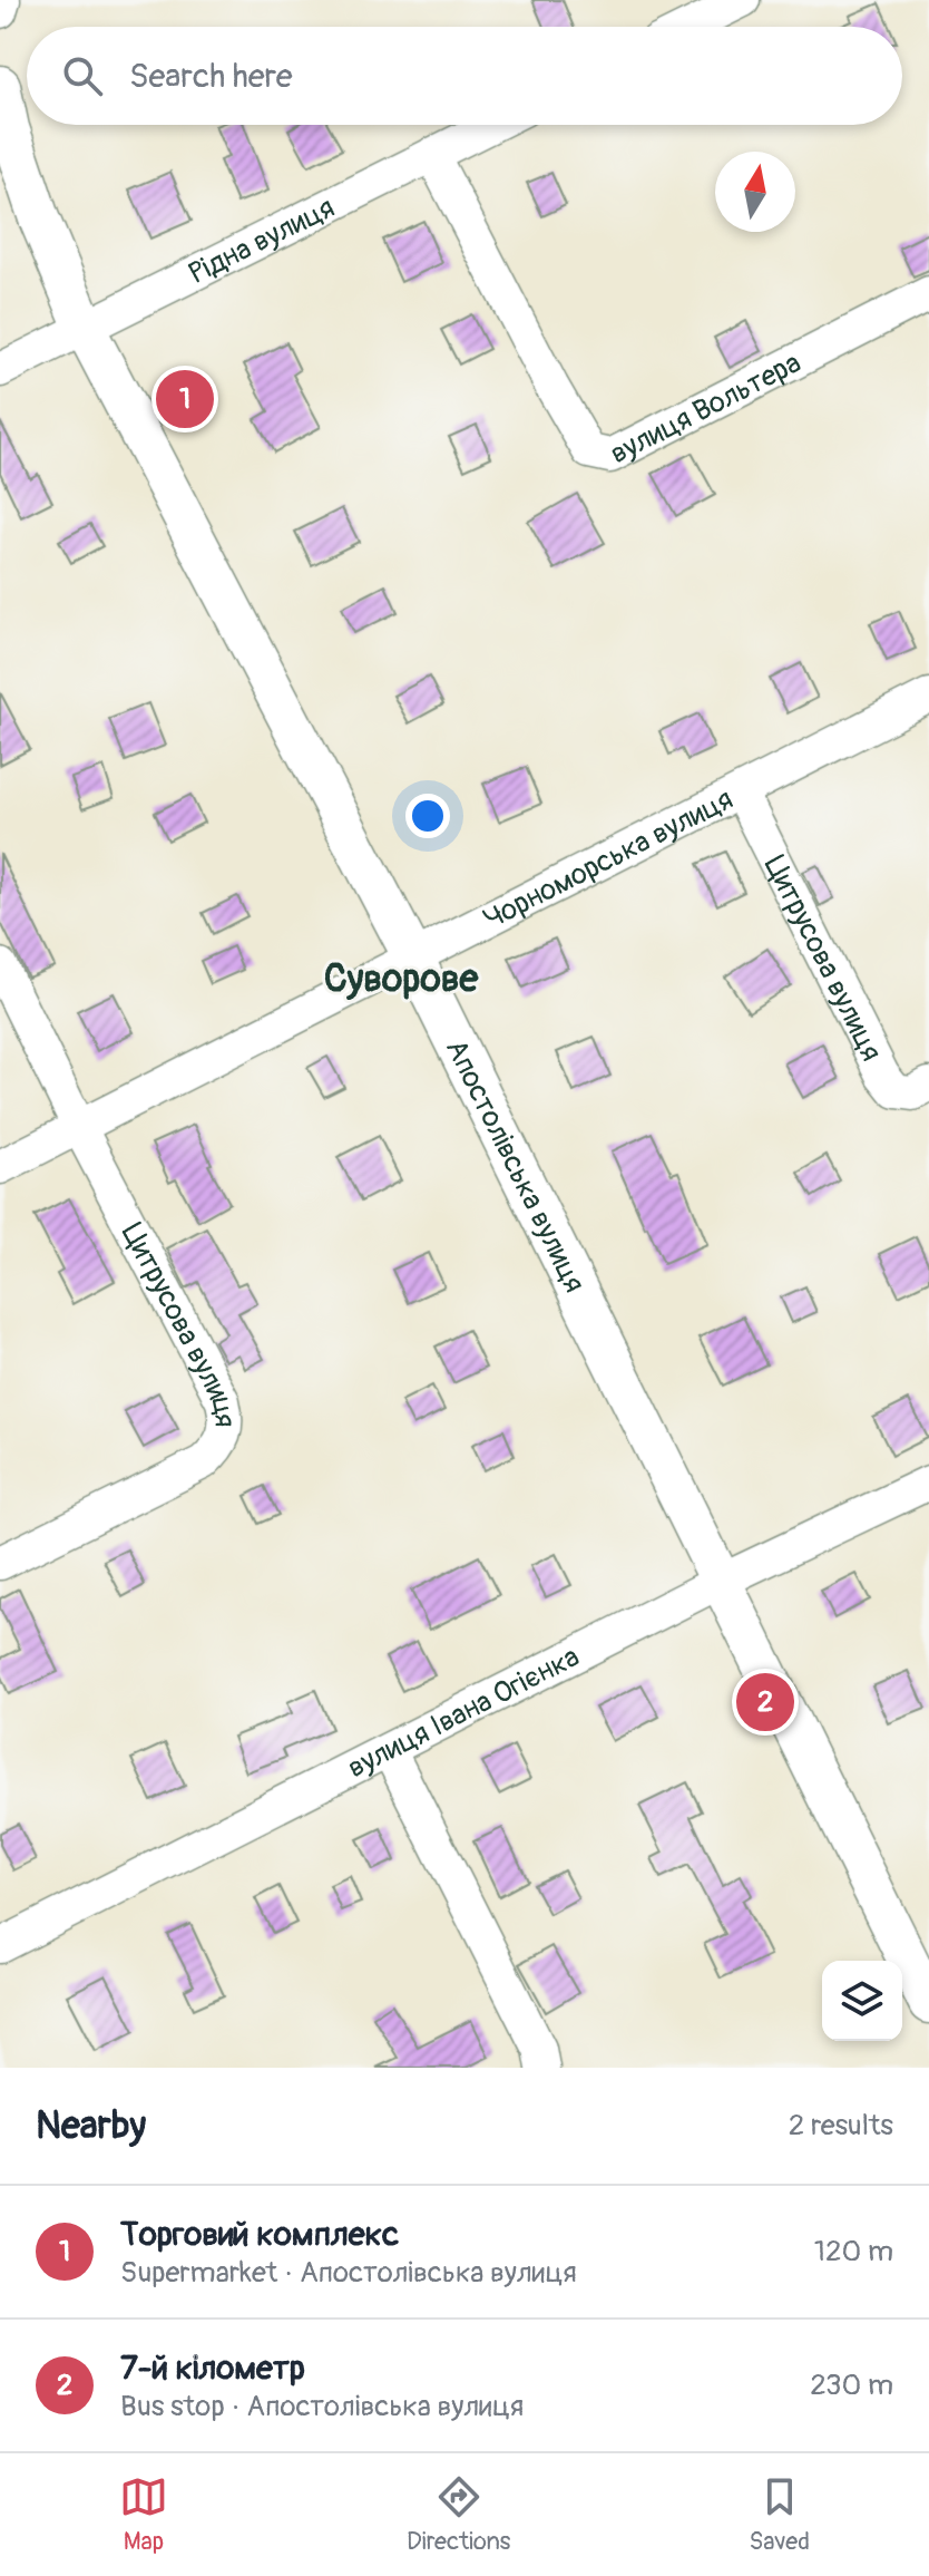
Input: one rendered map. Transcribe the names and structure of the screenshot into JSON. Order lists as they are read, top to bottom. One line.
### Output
{"streets":{"street":["Рідна вулиця","вулиця Вольтера","Чорноморська вулиця","Цитрусова вулиця","Апостолівська вулиця","вулиця Івана Огієнка"]},"crossings":[["Рідна вулиця","вулиця Вольтера"],["Рідна вулиця","Апостолівська вулиця"],["Чорноморська вулиця","Цитрусова вулиця"],["Чорноморська вулиця","Апостолівська вулиця"],["Апостолівська вулиця","вулиця Івана Огієнка"]],"districts":["Суворове"],"north":"top","page":{"search":"Search here","pins":["1","2"],"heading":["Nearby","2 results"],"list":[{"mark":"1","name":"Торговий комплекс","note":"Supermarket · Апостолівська вулиця","value":"120 m"},{"mark":"2","name":"7-й кілометр","note":"Bus stop · Апостолівська вулиця","value":"230 m"}],"nav":["Map","Directions","Saved"]}}
